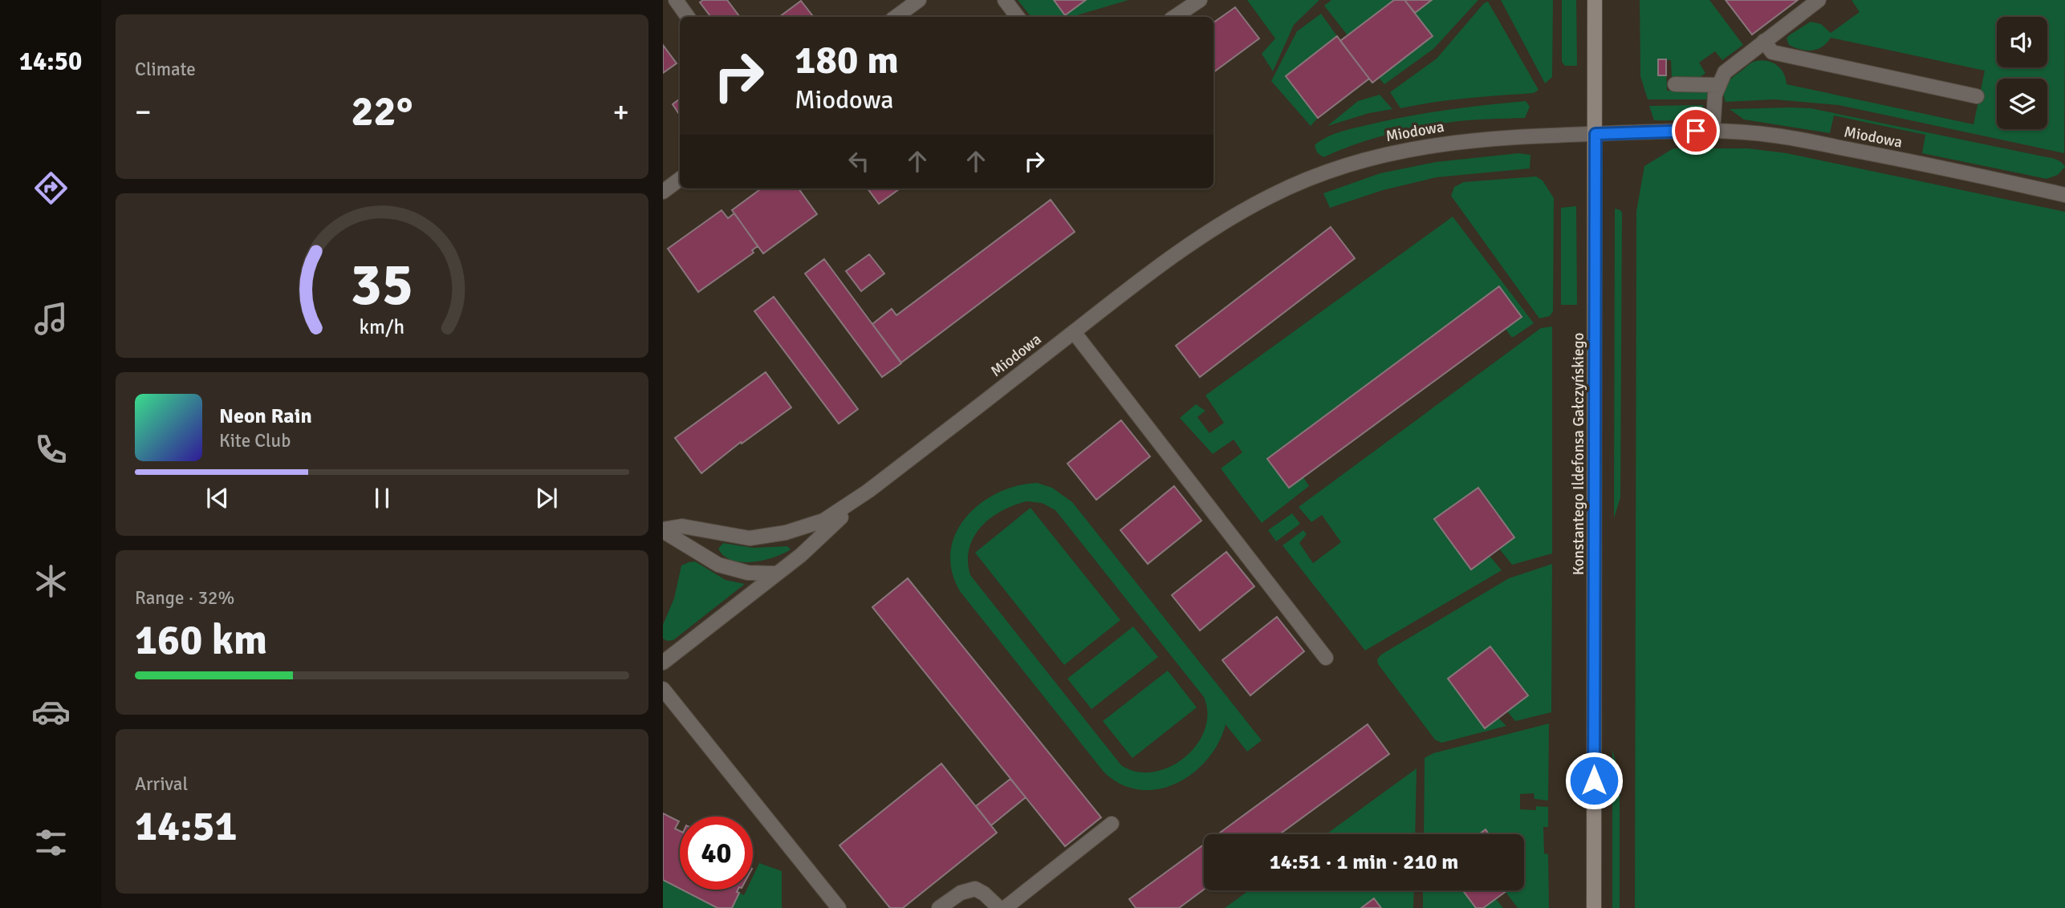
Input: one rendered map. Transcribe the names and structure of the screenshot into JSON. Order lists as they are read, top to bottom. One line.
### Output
{"streets":{"street":["Miodowa","Konstantego Ildefonsa Gałczyńskiego"]},"crossings":[["Miodowa","Konstantego Ildefonsa Gałczyńskiego"]],"page":{"tabs":"14:50","tile":["Climate",["Range · 32%","160 km"],["Arrival","14:51"]],"turn":["180 m","Miodowa"],"heat":["−","22°","+"],"song":["Neon Rain","Kite Club"],"limit":"40","trip":"14:51 · 1 min · 210 m","gauge":["35","km/h"]}}
